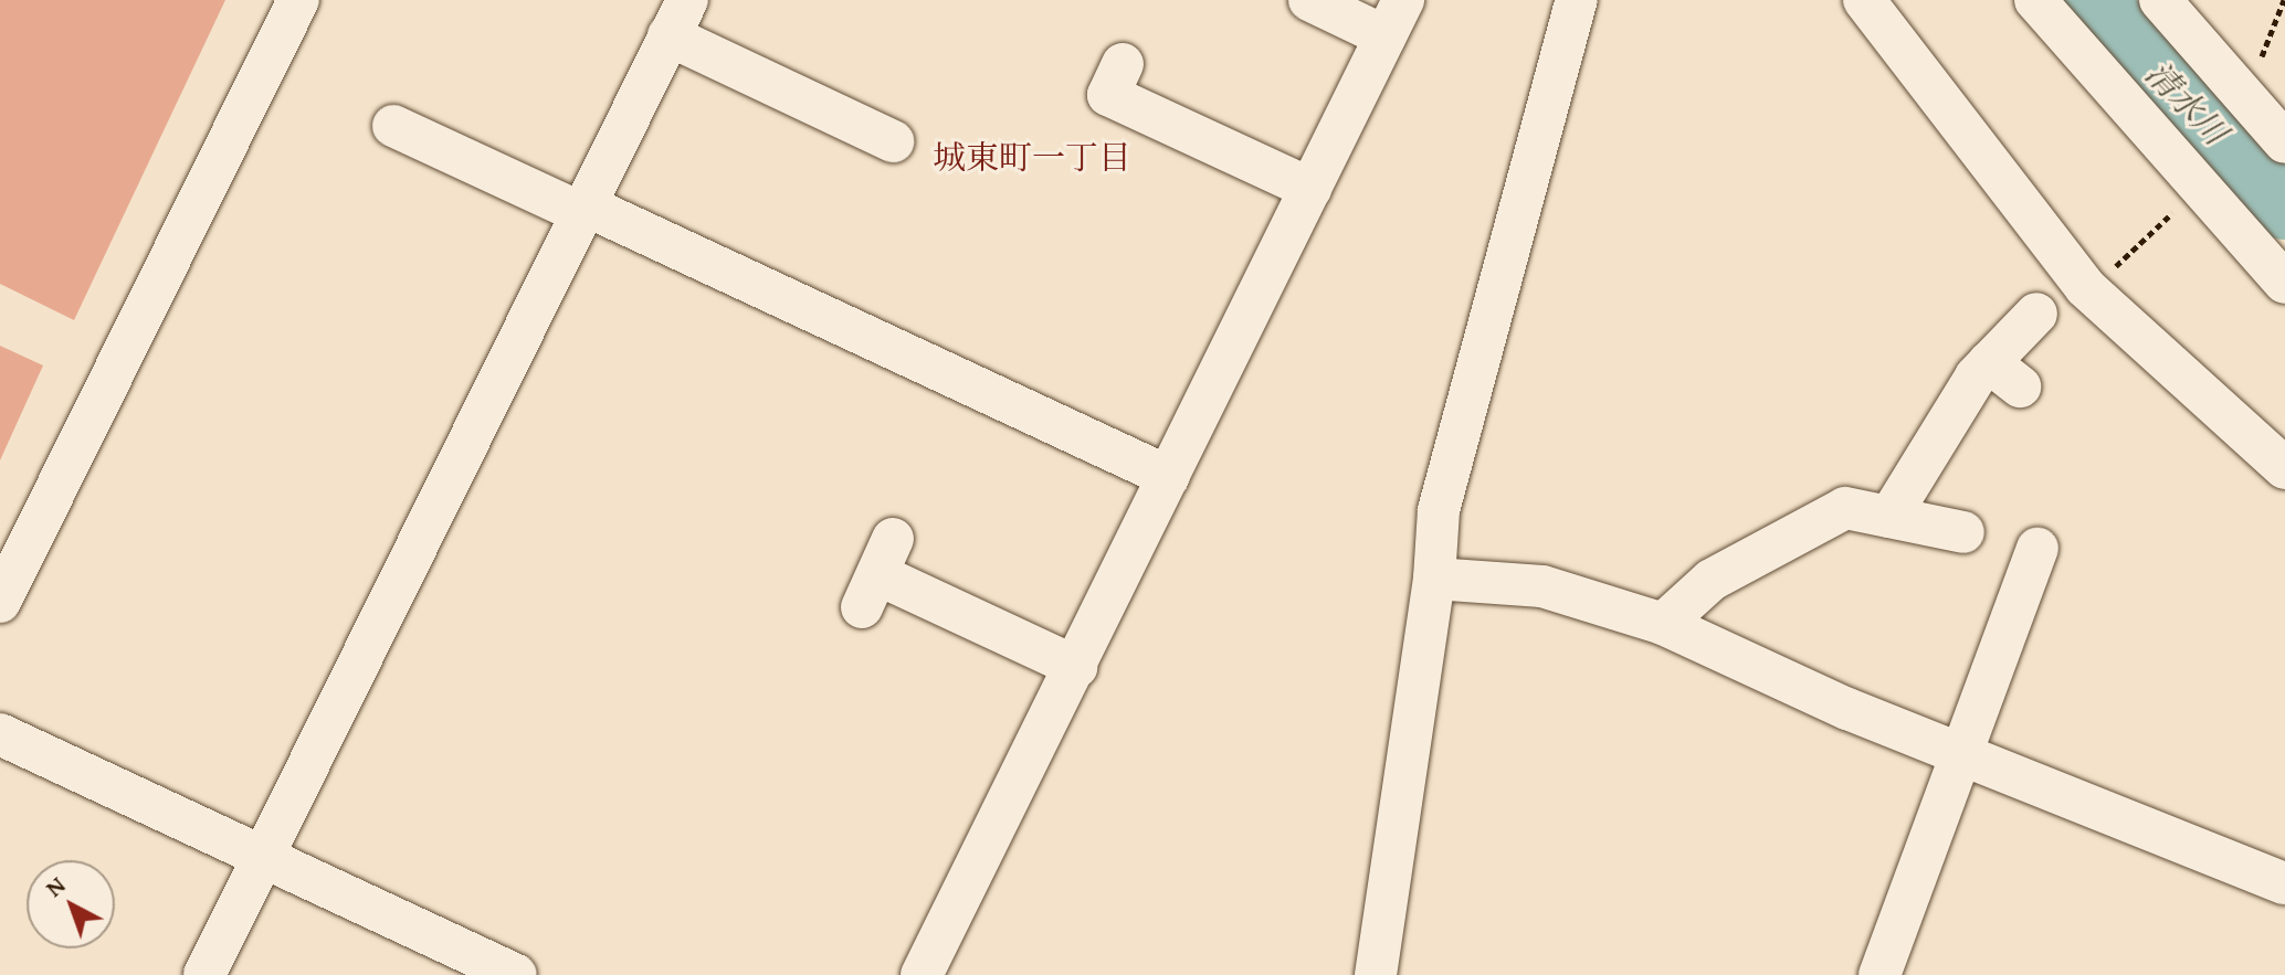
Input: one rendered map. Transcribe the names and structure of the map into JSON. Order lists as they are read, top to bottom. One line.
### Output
{"districts":["城東町一丁目"],"water":["清水川"],"north":"top left"}
